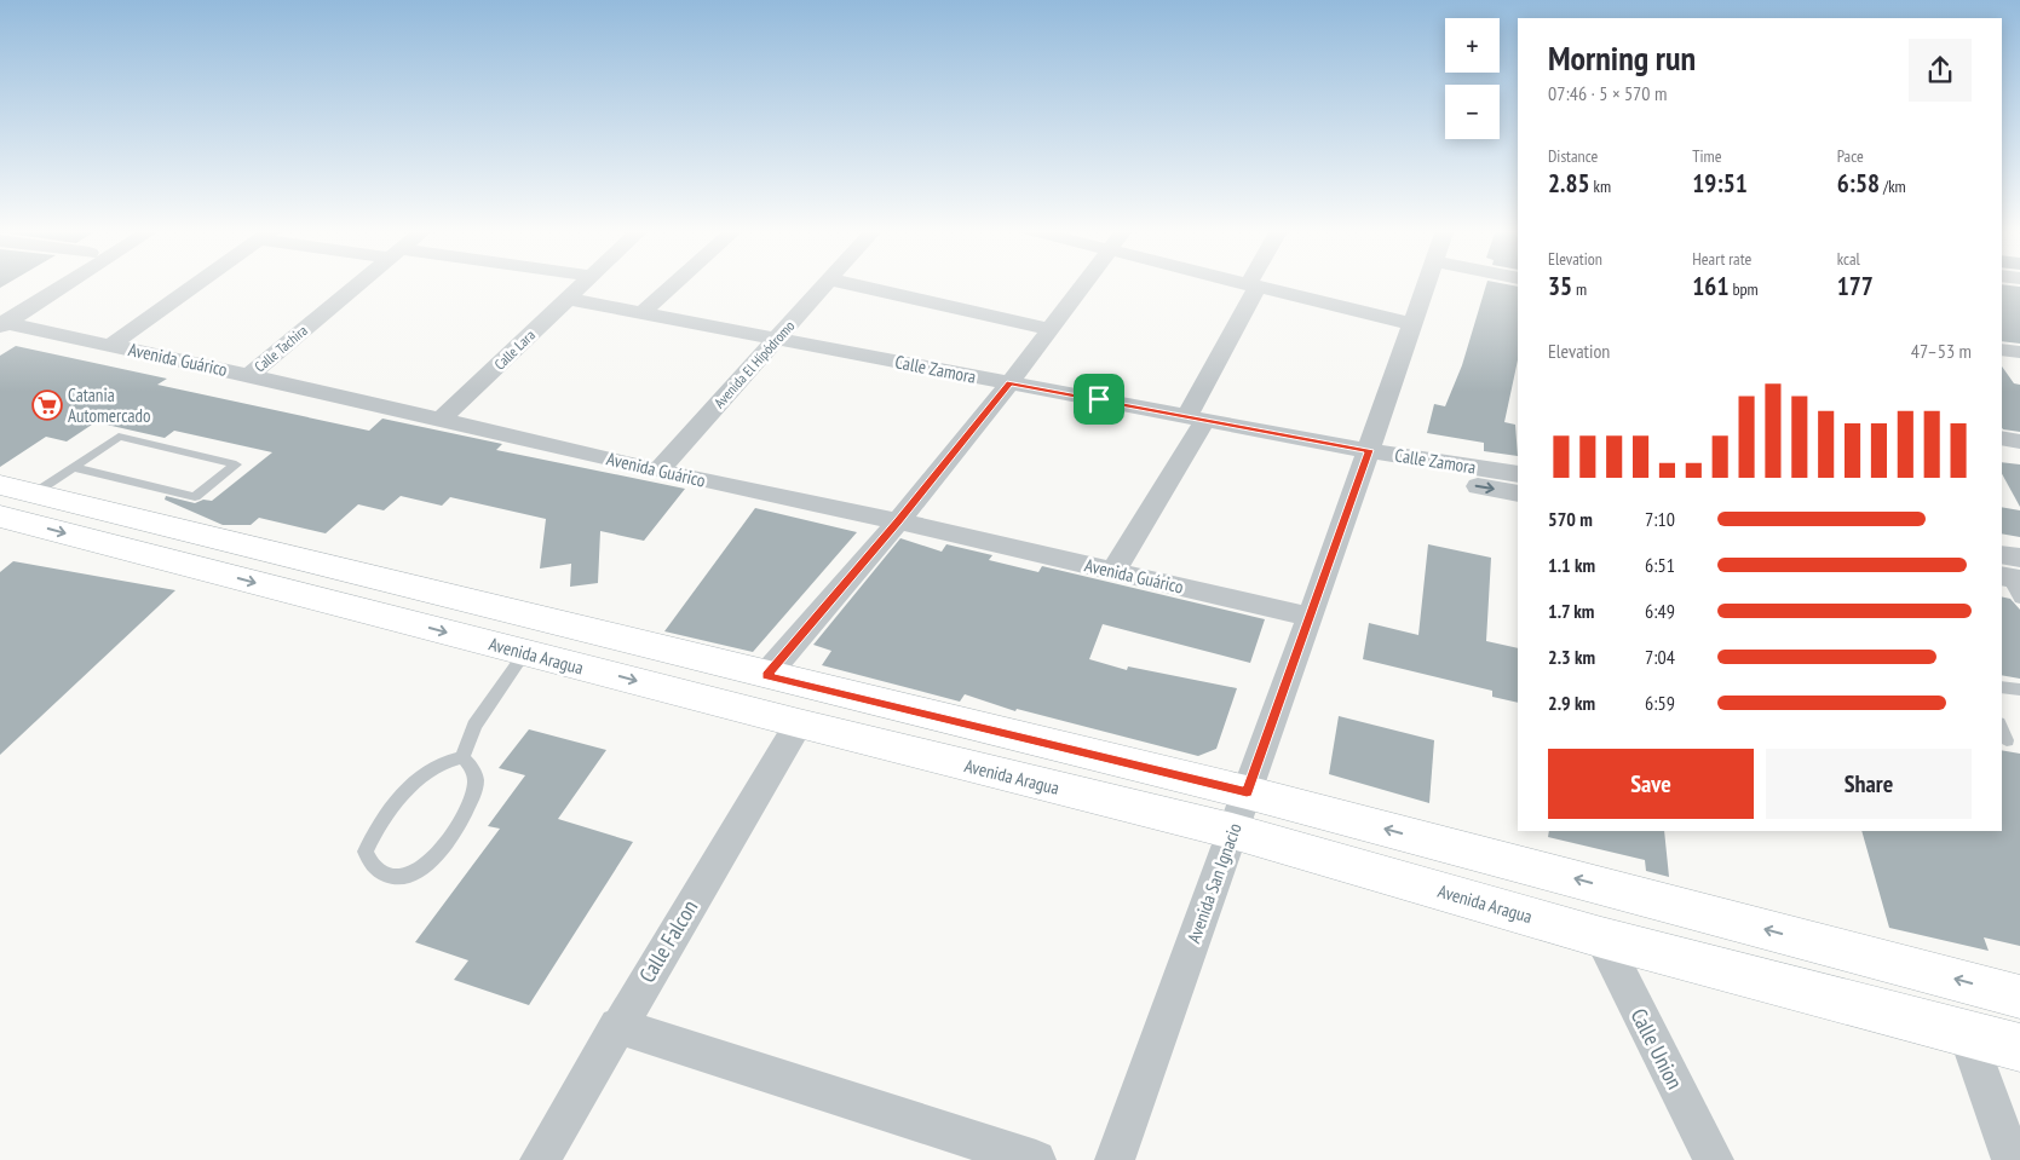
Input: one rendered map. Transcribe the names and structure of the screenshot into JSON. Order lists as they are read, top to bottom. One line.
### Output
{"streets":{"street":["Calle Tachira","Calle Lara","Avenida Guárico","Avenida El Hipódromo","Calle Zamora","Avenida Aragua","Avenida San Ignacio","Calle Falcon","Calle Union"]},"crossings":[["Calle Tachira","Avenida Guárico"],["Calle Lara","Avenida Guárico"],["Calle Lara","Calle Zamora"],["Avenida Guárico","Avenida El Hipódromo"],["Avenida Guárico","Avenida San Ignacio"],["Avenida El Hipódromo","Calle Zamora"],["Calle Zamora","Avenida San Ignacio"],["Avenida Aragua","Avenida San Ignacio"],["Avenida Aragua","Calle Falcon"],["Avenida Aragua","Calle Union"]],"places":{"supermarket":["Catania Automercado"]},"page":{"map_buttons":["+","−"],"heading":["Morning run","07:46 · 5 × 570 m"],"stats":[["Distance","2.85 km"],["Time","19:51"],["Pace","6:58 /km"],["Elevation","35 m"],["Heart rate","161 bpm"],["kcal","177"]],"chart":["Elevation","47–53 m"],"list":[{"name":"570 m","note":"7:10"},{"name":"1.1 km","note":"6:51"},{"name":"1.7 km","note":"6:49"},{"name":"2.3 km","note":"7:04"},{"name":"2.9 km","note":"6:59"}],"buttons":["Save","Share"]}}
